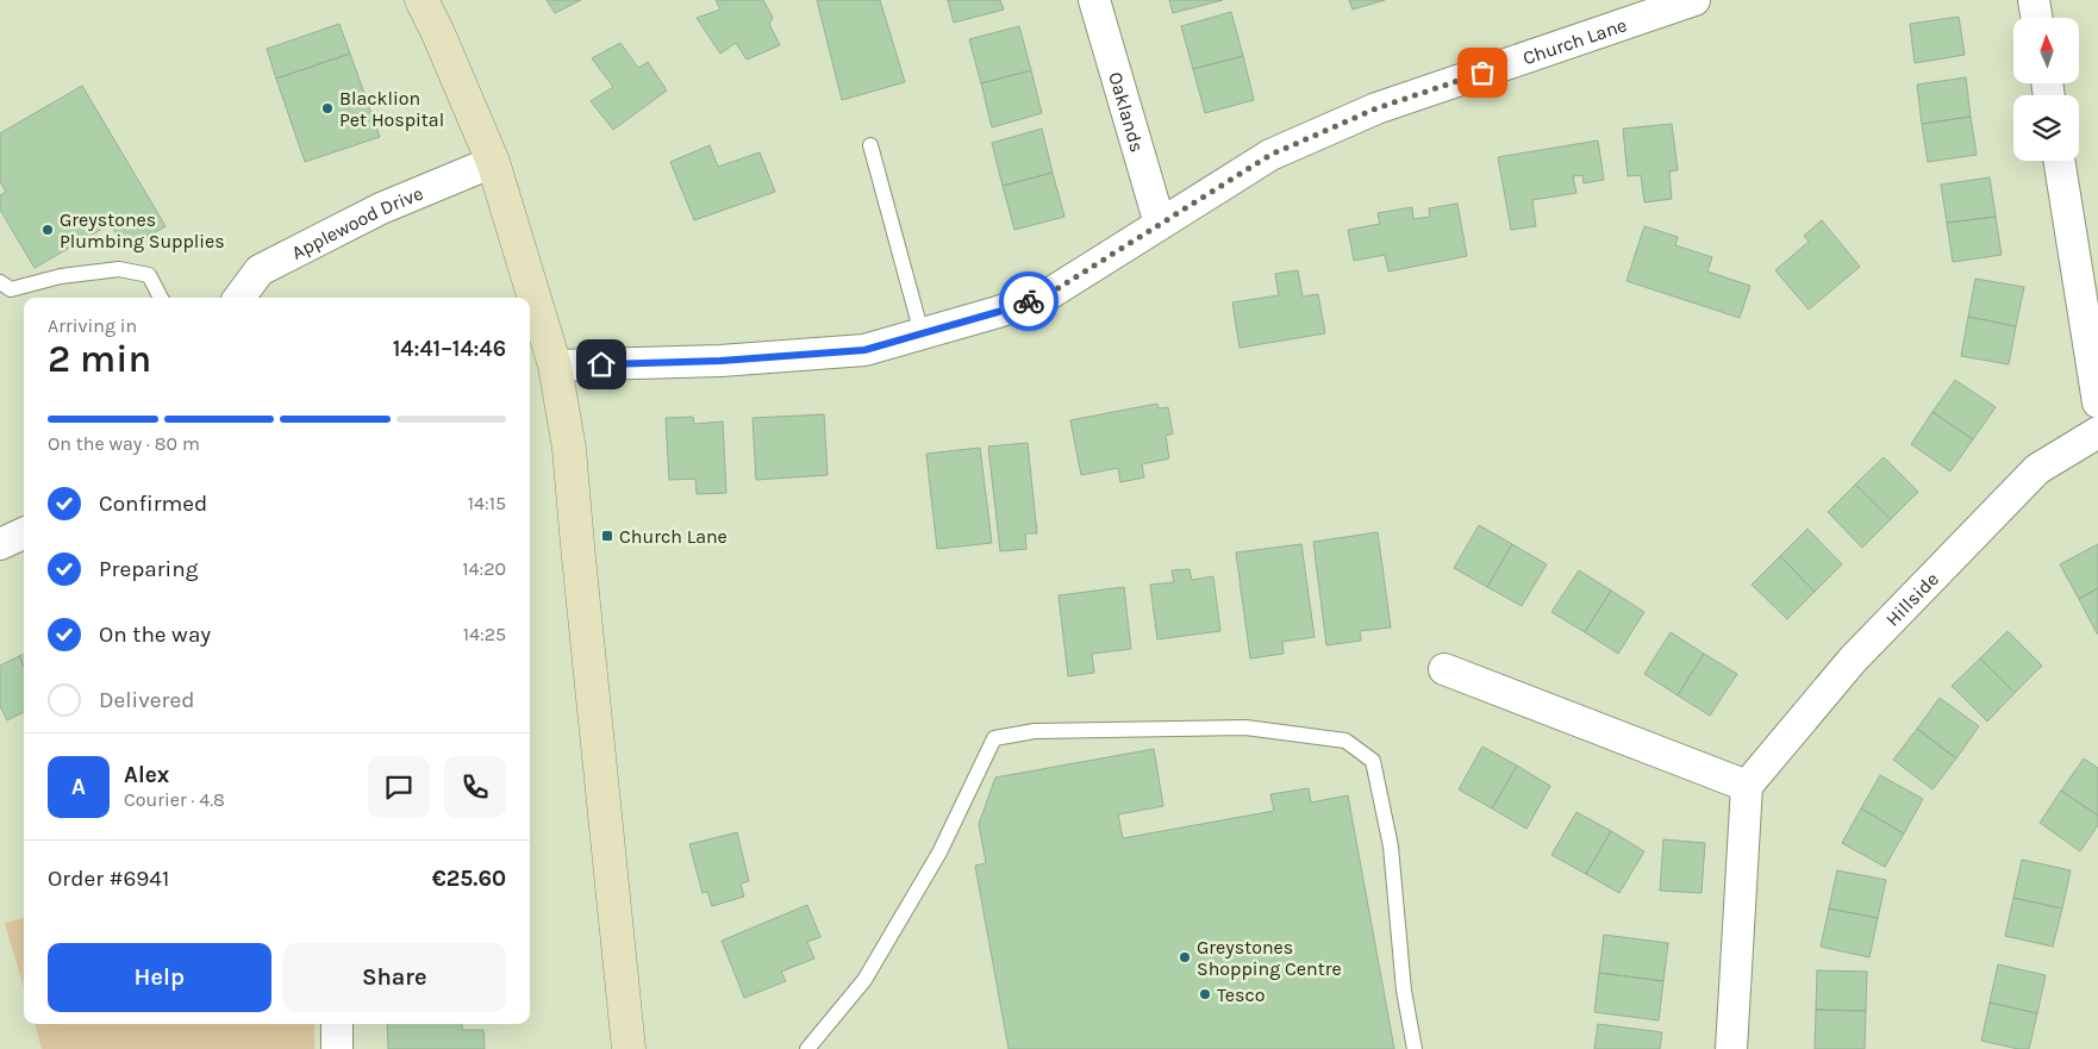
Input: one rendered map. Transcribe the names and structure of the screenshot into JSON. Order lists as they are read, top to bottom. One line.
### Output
{"streets":{"street":["Church Lane","Oaklands","Applewood Drive","Hillside"]},"crossings":[["Church Lane","Oaklands"]],"places":{"other":["Blacklion Pet Hospital","Greystones Plumbing Supplies","Greystones Shopping Centre","Tesco"],"transit":["Church Lane"]},"north":"top","page":{"heading":["2 min","Arriving in","14:41–14:46"],"panel":["Alex","Courier · 4.8","Order #6941","€25.60"],"bar":"On the way · 80 m","list":[["Confirmed","14:15"],["Preparing","14:20"],["On the way","14:25"],"Delivered"],"round":"A","buttons":["Help","Share"]}}
